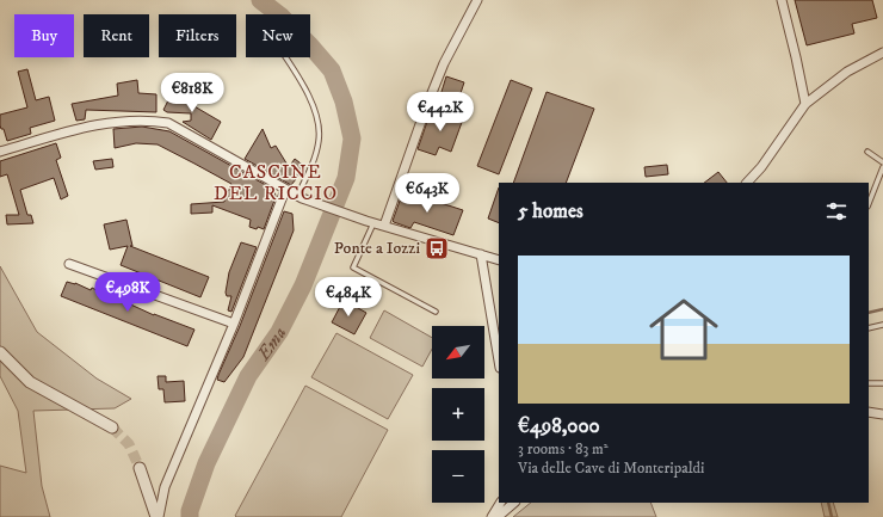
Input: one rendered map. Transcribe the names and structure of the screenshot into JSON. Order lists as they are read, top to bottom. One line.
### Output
{"districts":["CASCINE DEL RICCIO"],"water":["Ema"],"places":{"bus stop":["Ponte a Iozzi"]},"north":"bottom left","page":{"chip":["Buy","Rent","Filters","New"],"price":["€818K","€442K","€643K","€498K","€484K"],"heading":"5 homes","list":[{"name":"€498,000","note":"3 rooms · 83 m² · Via delle Cave di Monteripaldi"}],"map_buttons":["+","−"]}}
